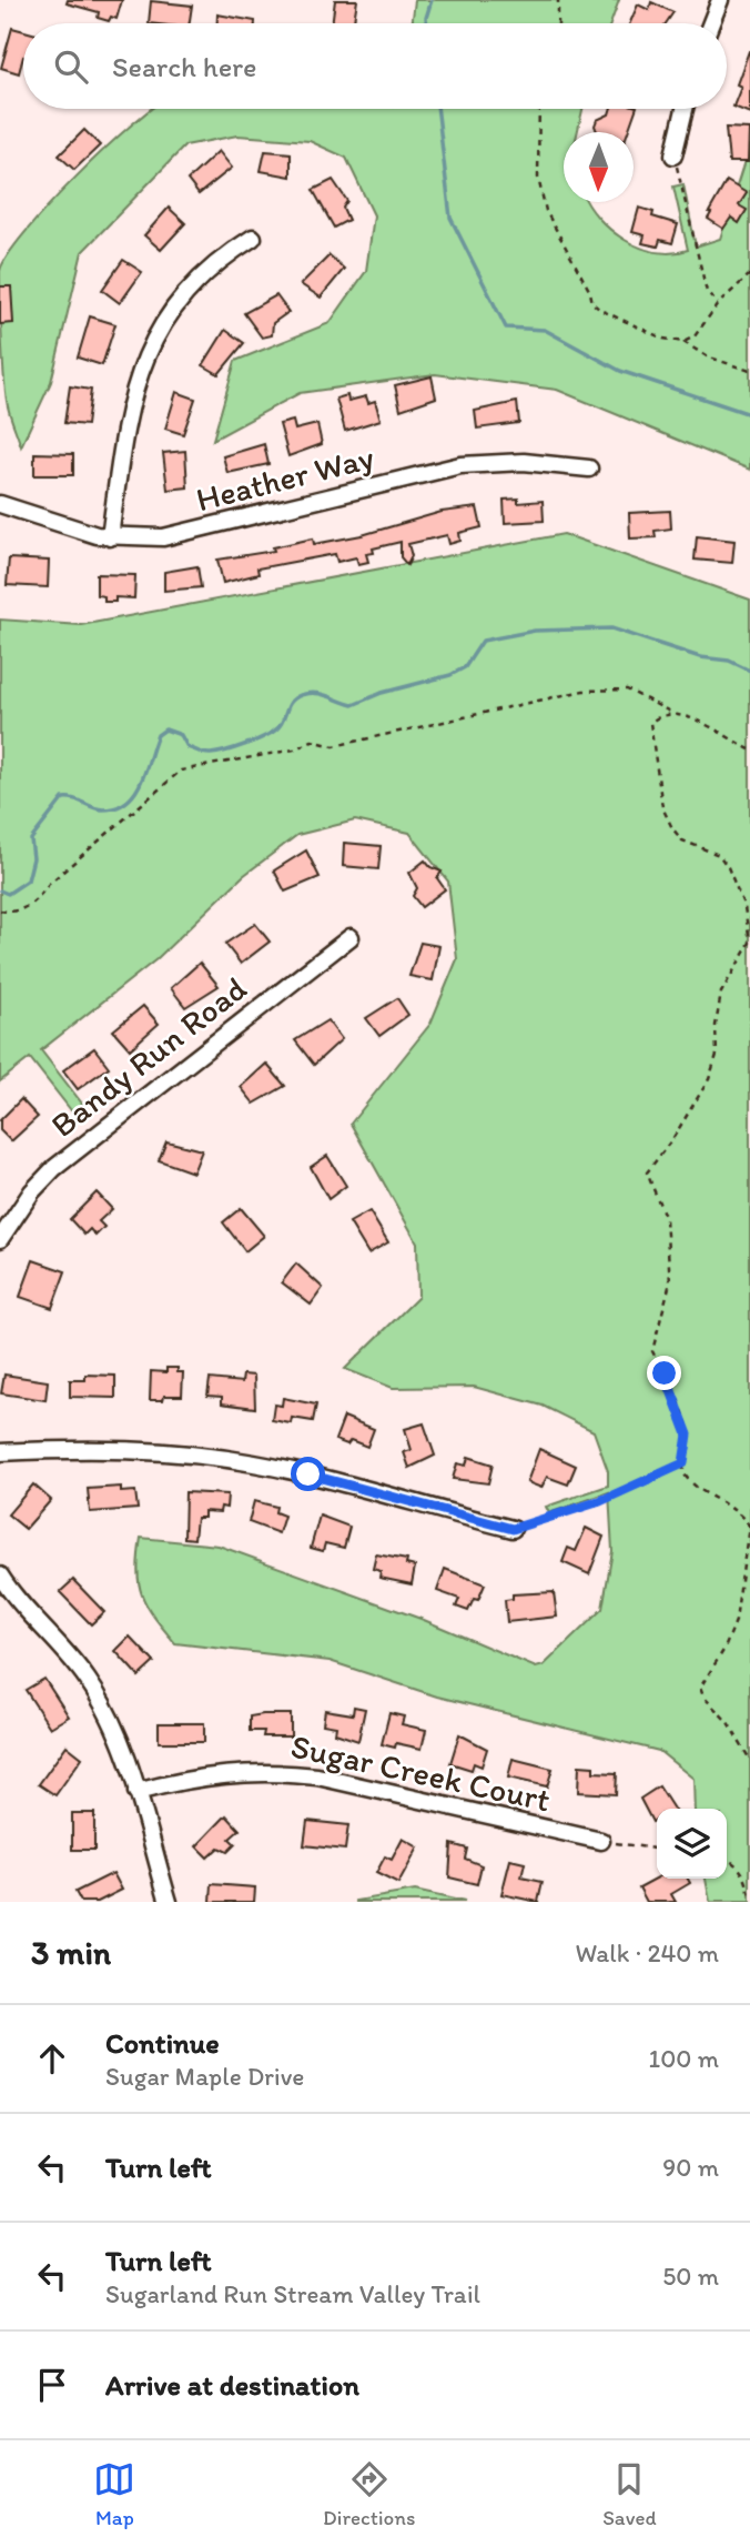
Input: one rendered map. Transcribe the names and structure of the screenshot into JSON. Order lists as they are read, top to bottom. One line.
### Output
{"streets":{"street":["Heather Way","Bandy Run Road","Sugar Creek Court"]},"north":"bottom","page":{"search":"Search here","heading":["3 min","Walk · 240 m"],"list":[["Continue","Sugar Maple Drive","100 m"],["Turn left","90 m"],["Turn left","Sugarland Run Stream Valley Trail","50 m"],"Arrive at destination"],"nav":["Map","Directions","Saved"]}}
